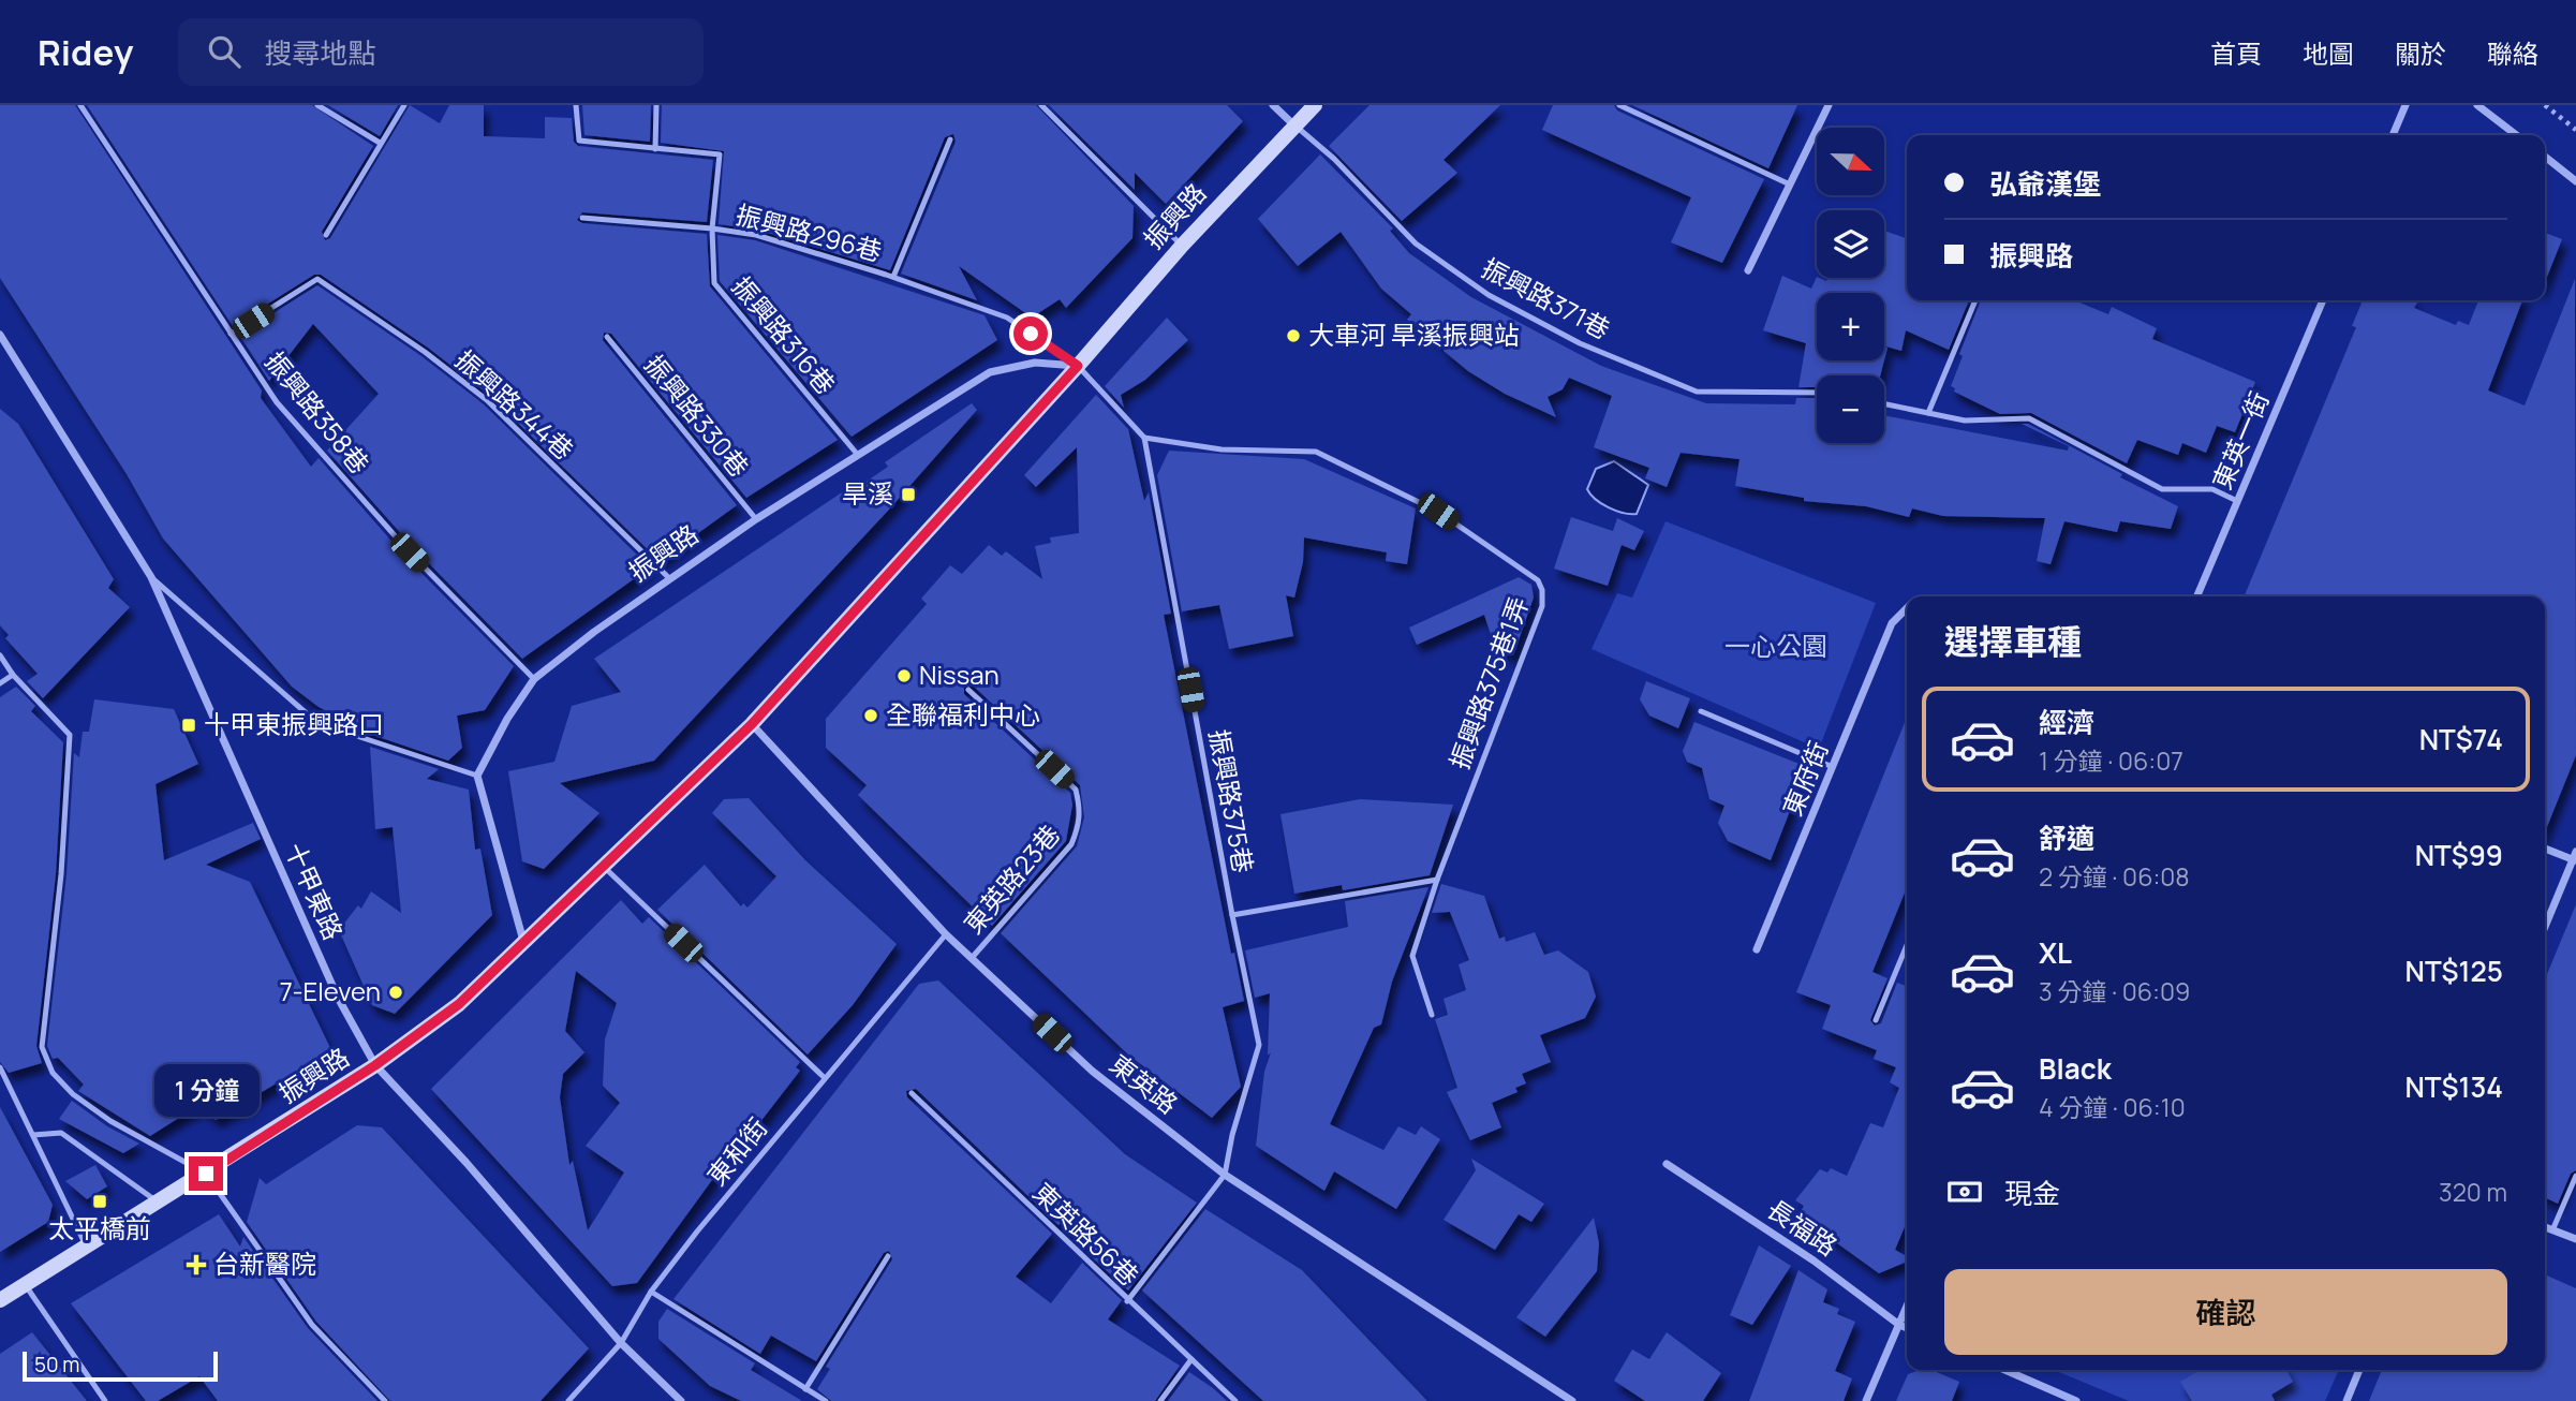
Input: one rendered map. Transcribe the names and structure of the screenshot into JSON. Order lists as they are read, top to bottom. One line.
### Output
{"streets":{"main road":["振興路"],"street":["東英一街","東府街","十甲東路","東英路","長福路"],"lane":["振興路296巷","振興路371巷","振興路316巷","振興路344巷","振興路358巷","振興路330巷","振興路375巷1弄","振興路375巷","東英路23巷","東和街","東英路56巷"]},"crossings":[["振興路","振興路296巷"],["振興路","振興路371巷"],["振興路","振興路316巷"],["振興路","振興路344巷"],["振興路","振興路358巷"],["振興路","振興路330巷"],["振興路","十甲東路"],["振興路","東英路"],["振興路296巷","振興路316巷"],["振興路344巷","振興路358巷"],["振興路375巷1弄","振興路375巷"],["振興路375巷","東英路"],["東英路23巷","東英路"],["十甲東路","東和街"],["東英路","東和街"]],"parks":["一心公園"],"places":{"other":["大車河 旱溪振興站","Nissan","全聯福利中心","7-Eleven"],"transit":["旱溪","十甲東振興路口","太平橋前"],"health":["台新醫院"]},"scale_bar":"50 m","north":"right","page":{"header":"Ridey","search":"搜尋地點","nav":["首頁","地圖","關於","聯絡"],"map_buttons":["+","−"],"banner":["弘爺漢堡","振興路"],"heading":"選擇車種","list":[{"name":"經濟","note":"1 分鐘 · 06:07","value":"NT$74"},{"name":"舒適","note":"2 分鐘 · 06:08","value":"NT$99"},{"name":"XL","note":"3 分鐘 · 06:09","value":"NT$125"},{"name":"Black","note":"4 分鐘 · 06:10","value":"NT$134"}],"bubble":"1 分鐘","pay":["現金","320 m"],"buttons":"確認","scale":"50 m"}}
